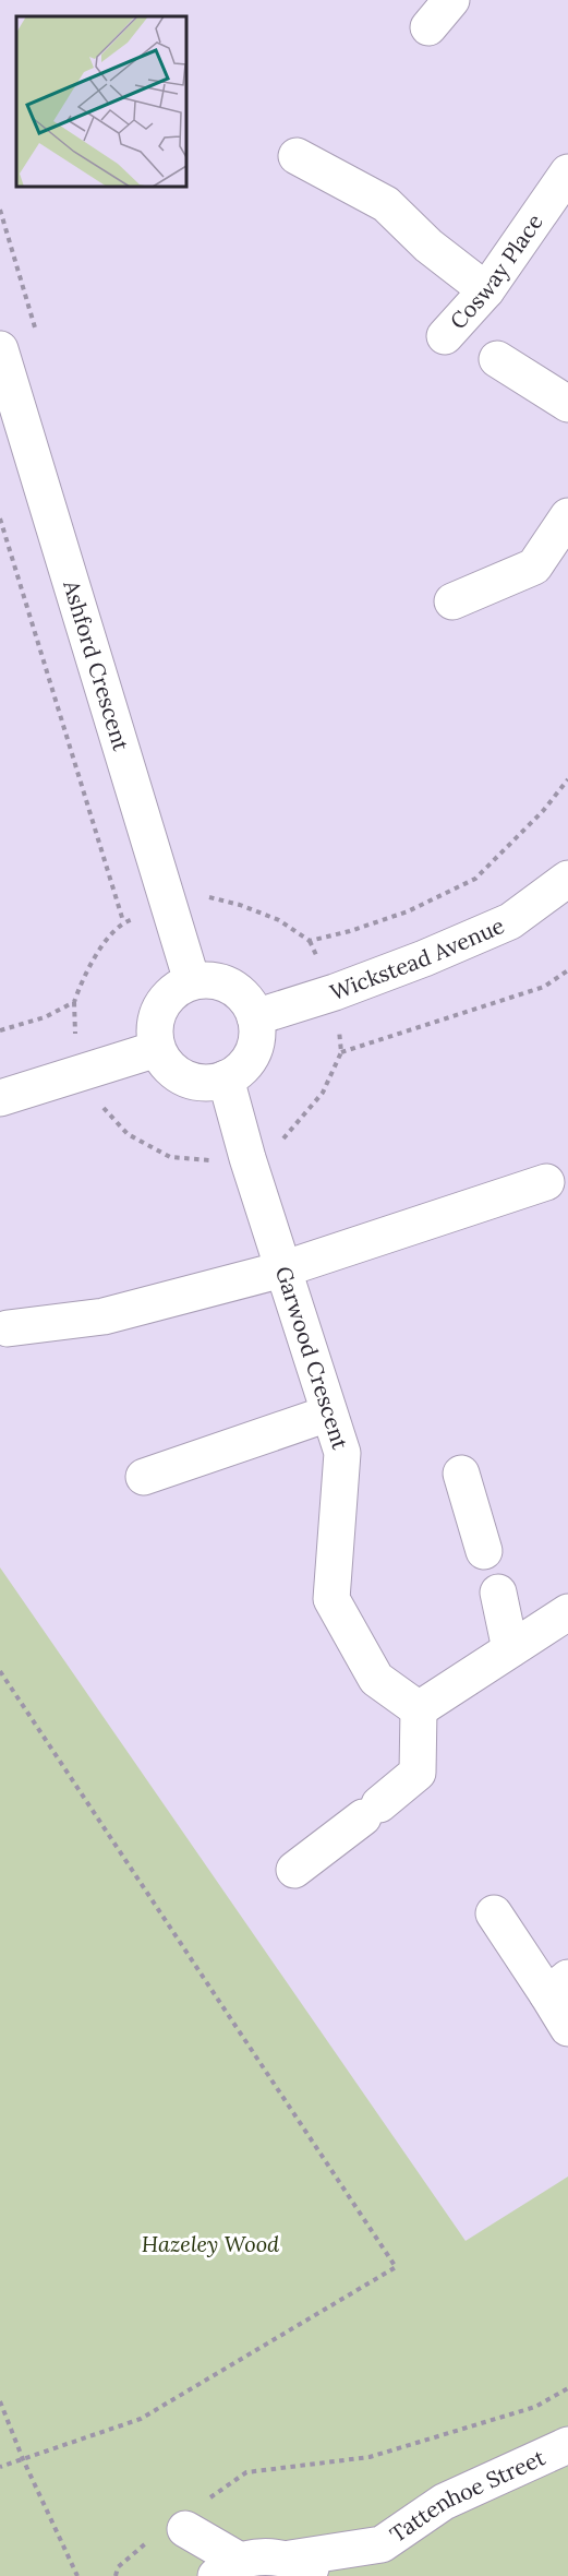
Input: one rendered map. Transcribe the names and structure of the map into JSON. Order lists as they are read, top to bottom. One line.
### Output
{"streets":{"street":["Cosway Place","Ashford Crescent","Wickstead Avenue","Garwood Crescent","Tattenhoe Street"]},"crossings":[["Ashford Crescent","Wickstead Avenue"],["Ashford Crescent","Garwood Crescent"],["Wickstead Avenue","Garwood Crescent"]],"parks":["Hazeley Wood"]}
